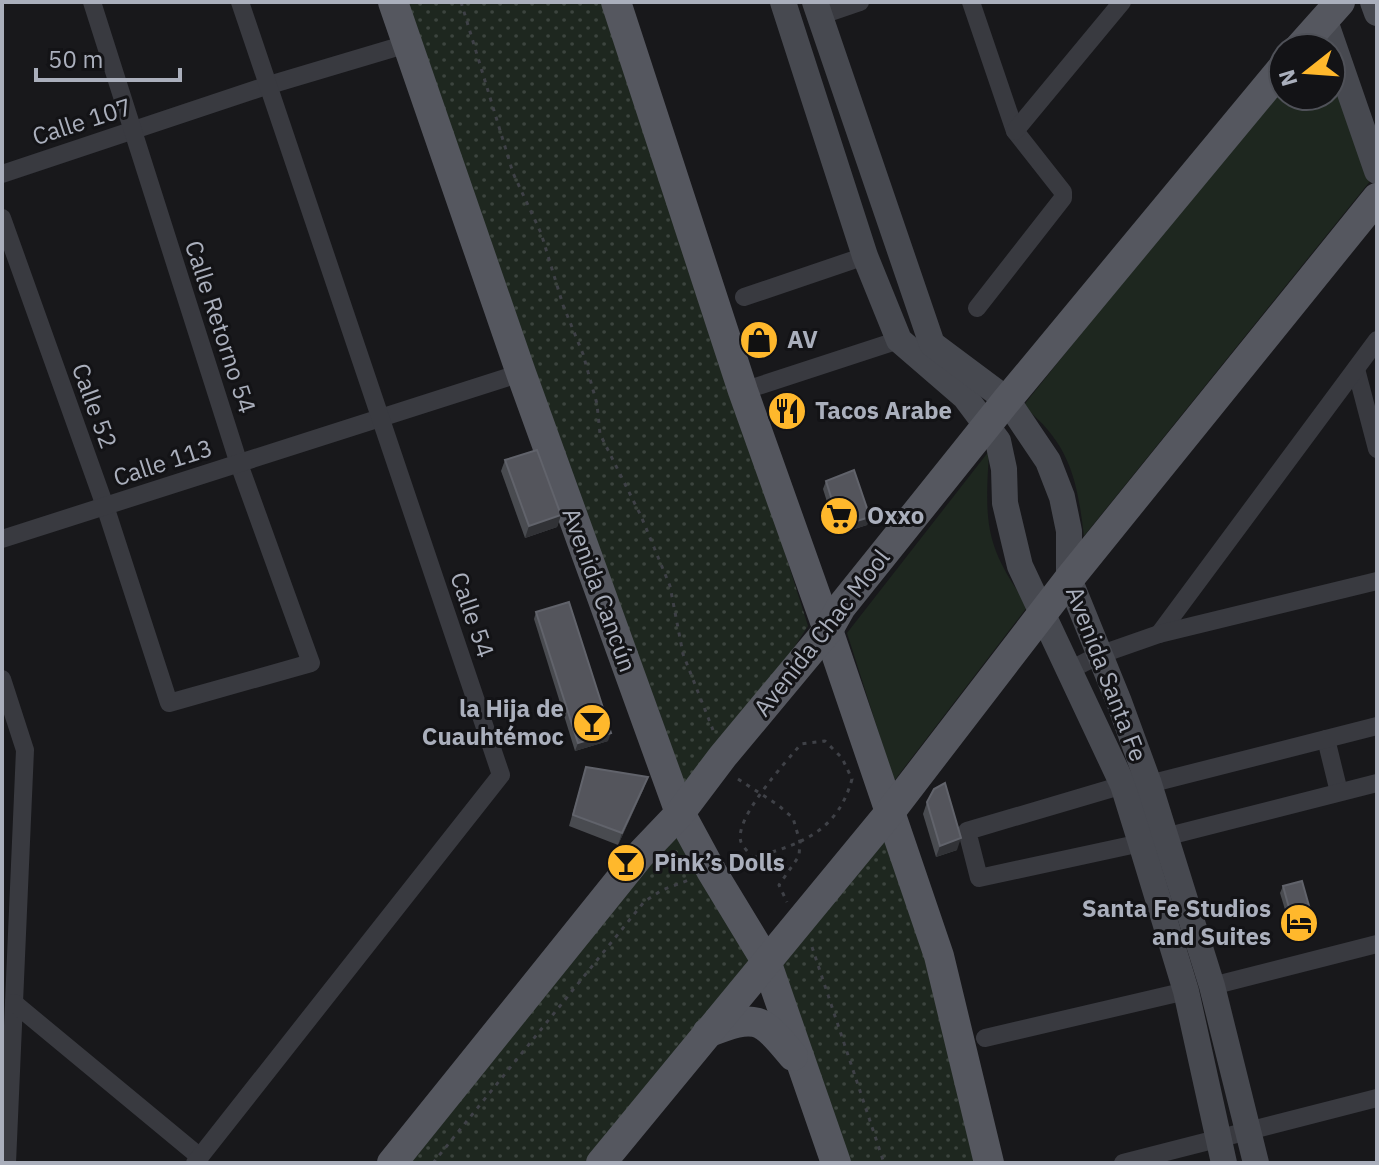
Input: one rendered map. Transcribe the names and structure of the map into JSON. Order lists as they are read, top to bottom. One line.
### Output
{"streets":{"main road":["Avenida Cancún","Avenida Chac Mool"],"street":["Calle 107","Calle Retorno 54","Calle 52","Calle 113","Calle 54","Avenida Santa Fe"]},"crossings":[["Calle 107","Calle Retorno 54"],["Calle 107","Avenida Cancún"],["Calle 107","Calle 54"],["Calle Retorno 54","Calle 52"],["Calle Retorno 54","Calle 113"],["Calle 52","Calle 113"],["Calle 113","Avenida Cancún"],["Calle 113","Calle 54"],["Avenida Cancún","Avenida Chac Mool"],["Avenida Chac Mool","Avenida Santa Fe"]],"places":{"shop":["AV"],"restaurant":["Tacos Arabe"],"supermarket":["Oxxo"],"bar":["la Hija de Cuauhtémoc","Pink’s Dolls"],"hotel":["Santa Fe Studios and Suites"]},"scale_bar":"50 m","north":"left"}
